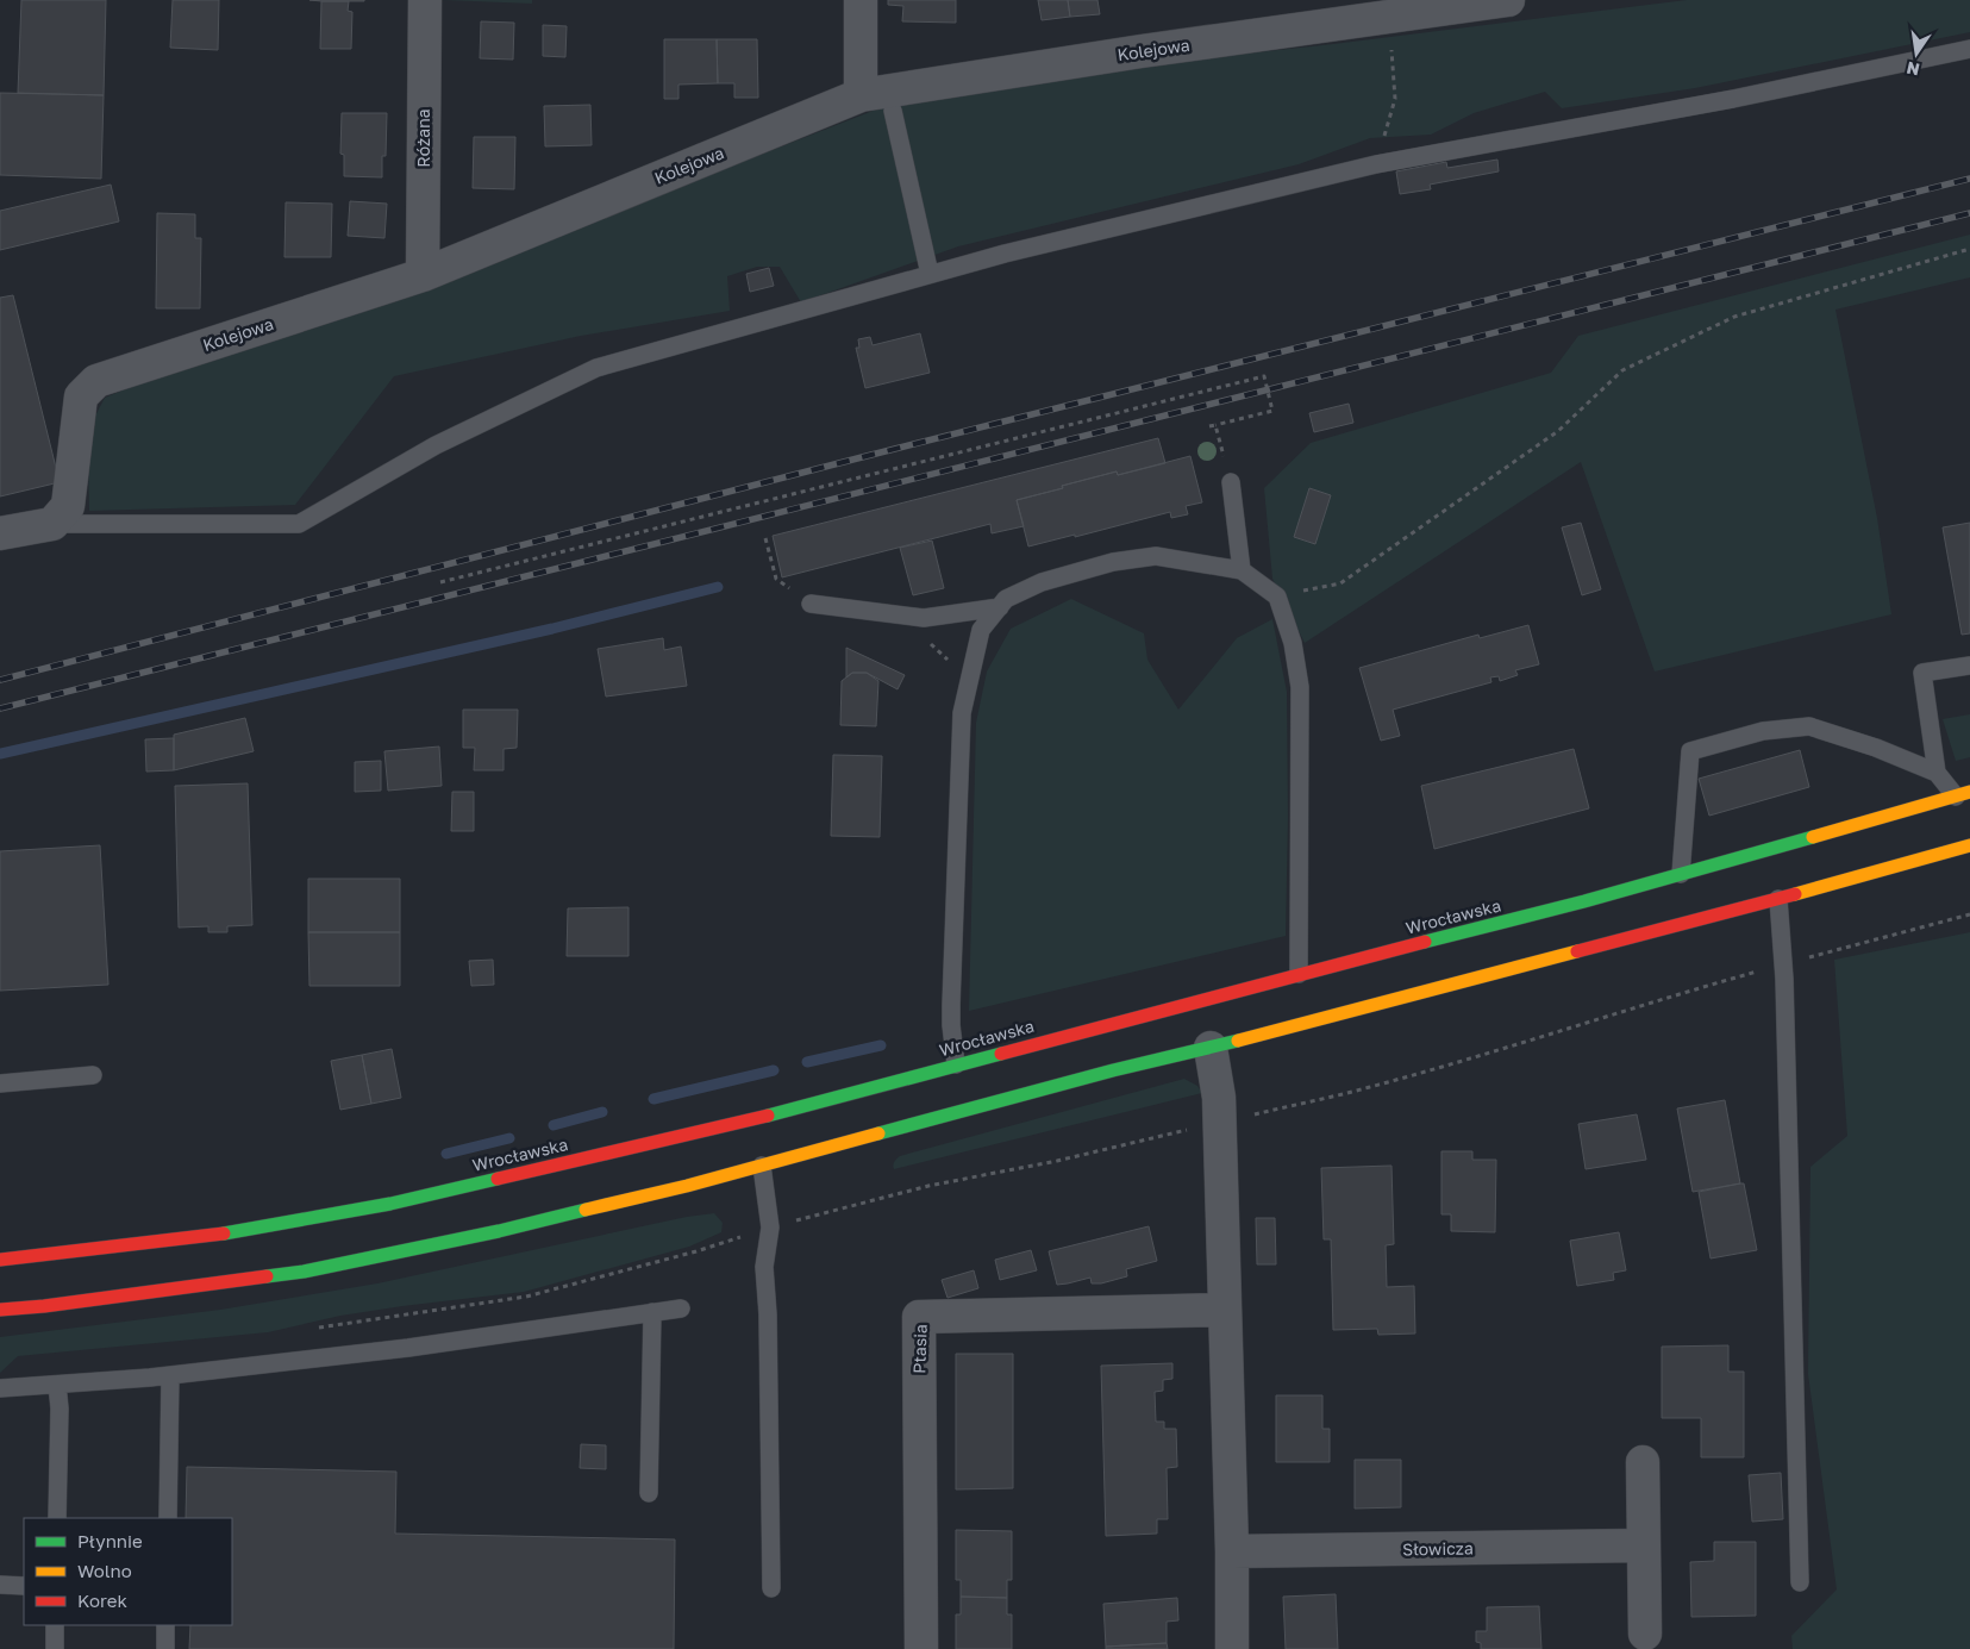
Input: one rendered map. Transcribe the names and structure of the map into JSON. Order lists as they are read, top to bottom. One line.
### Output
{"streets":{"main road":["Wrocławska"],"street":["Kolejowa","Różana","Ptasia","Słowicza"]},"crossings":[["Kolejowa","Różana"]],"legend":["Płynnie","Wolno","Korek"],"north":"bottom"}
